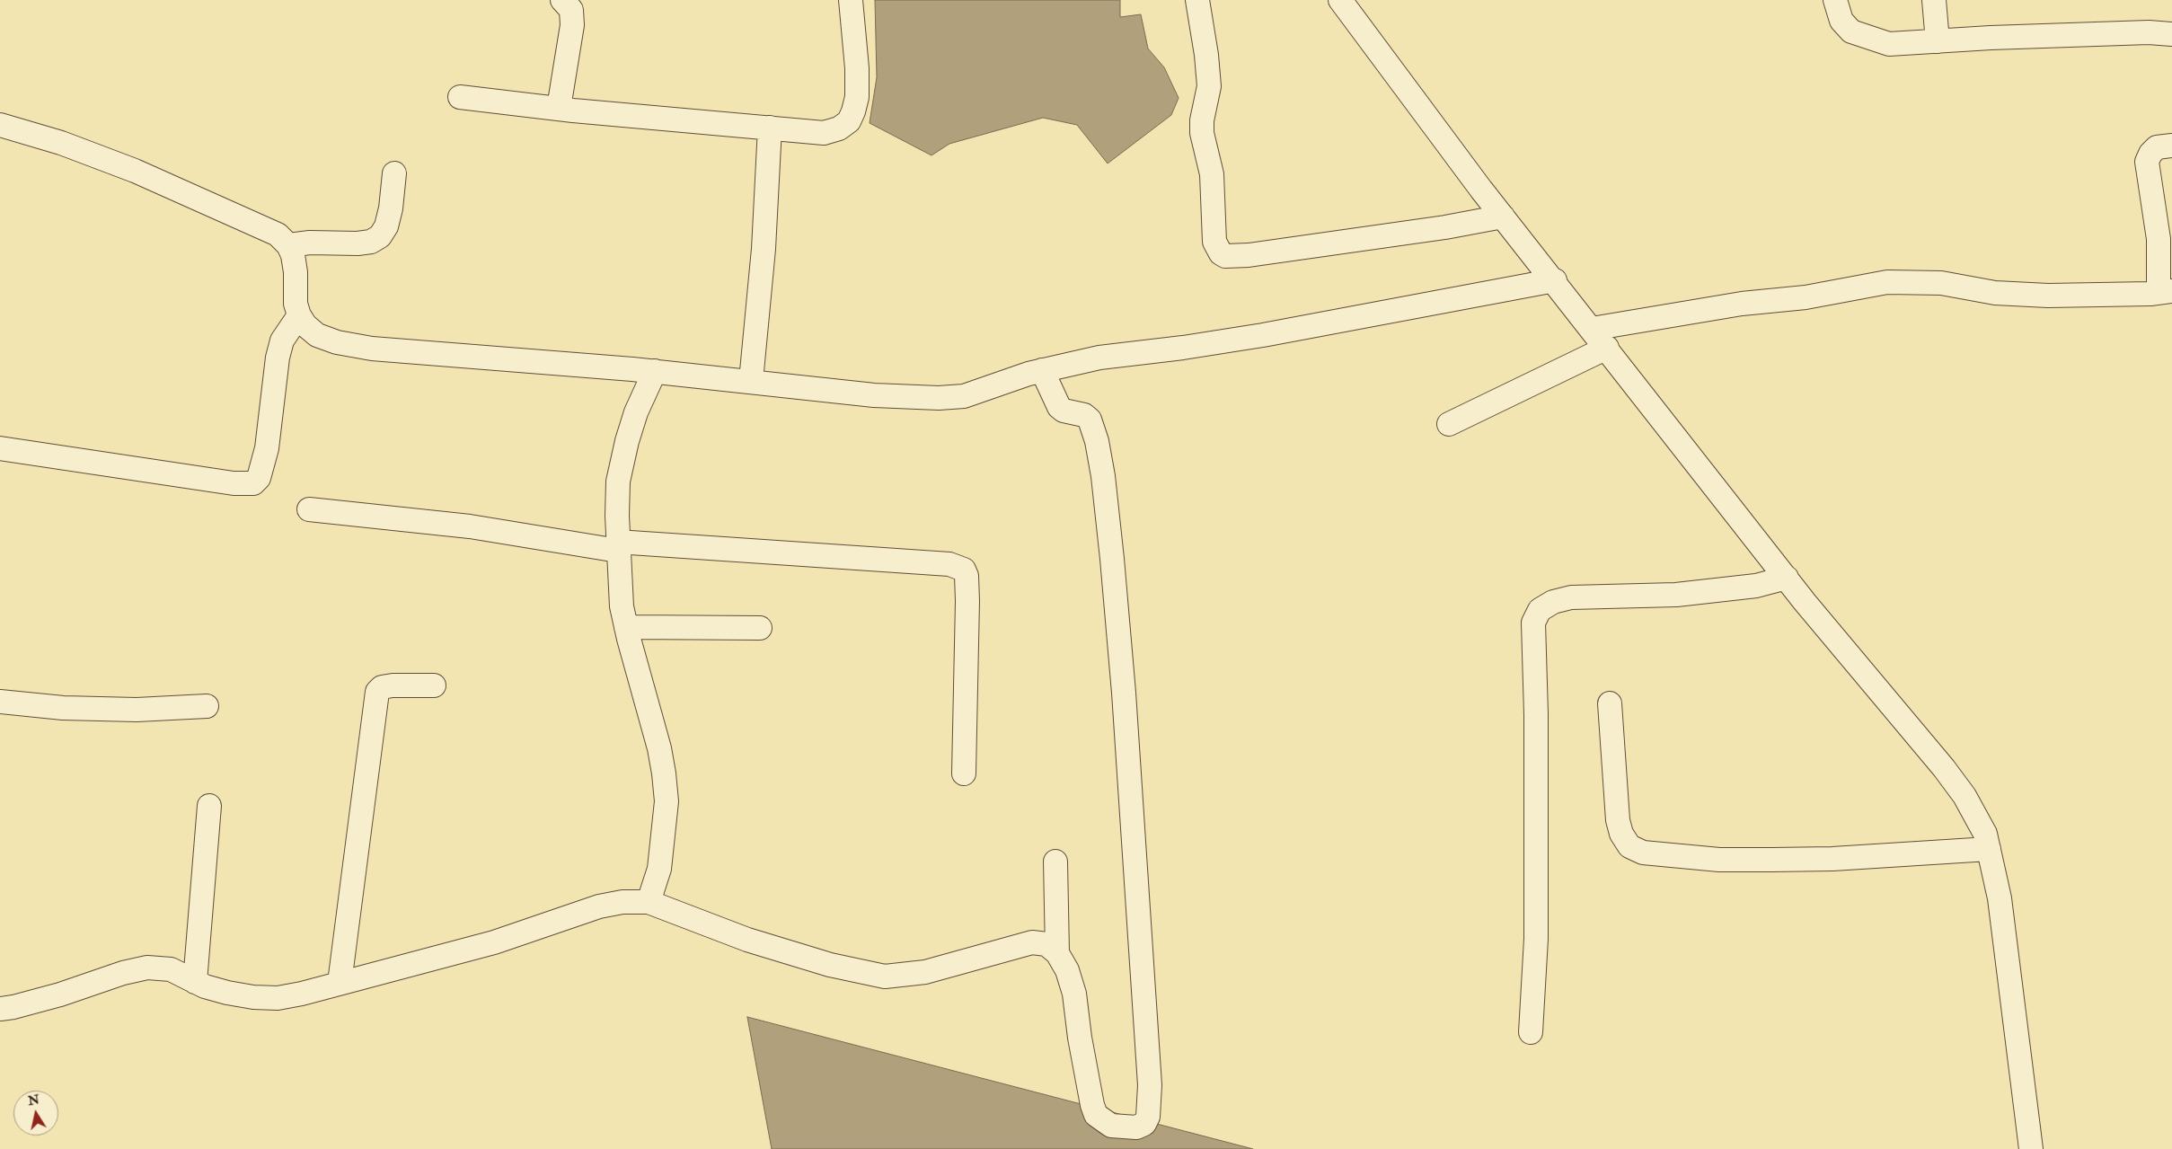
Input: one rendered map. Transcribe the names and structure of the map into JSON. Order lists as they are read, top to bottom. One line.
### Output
{"north":"top"}
